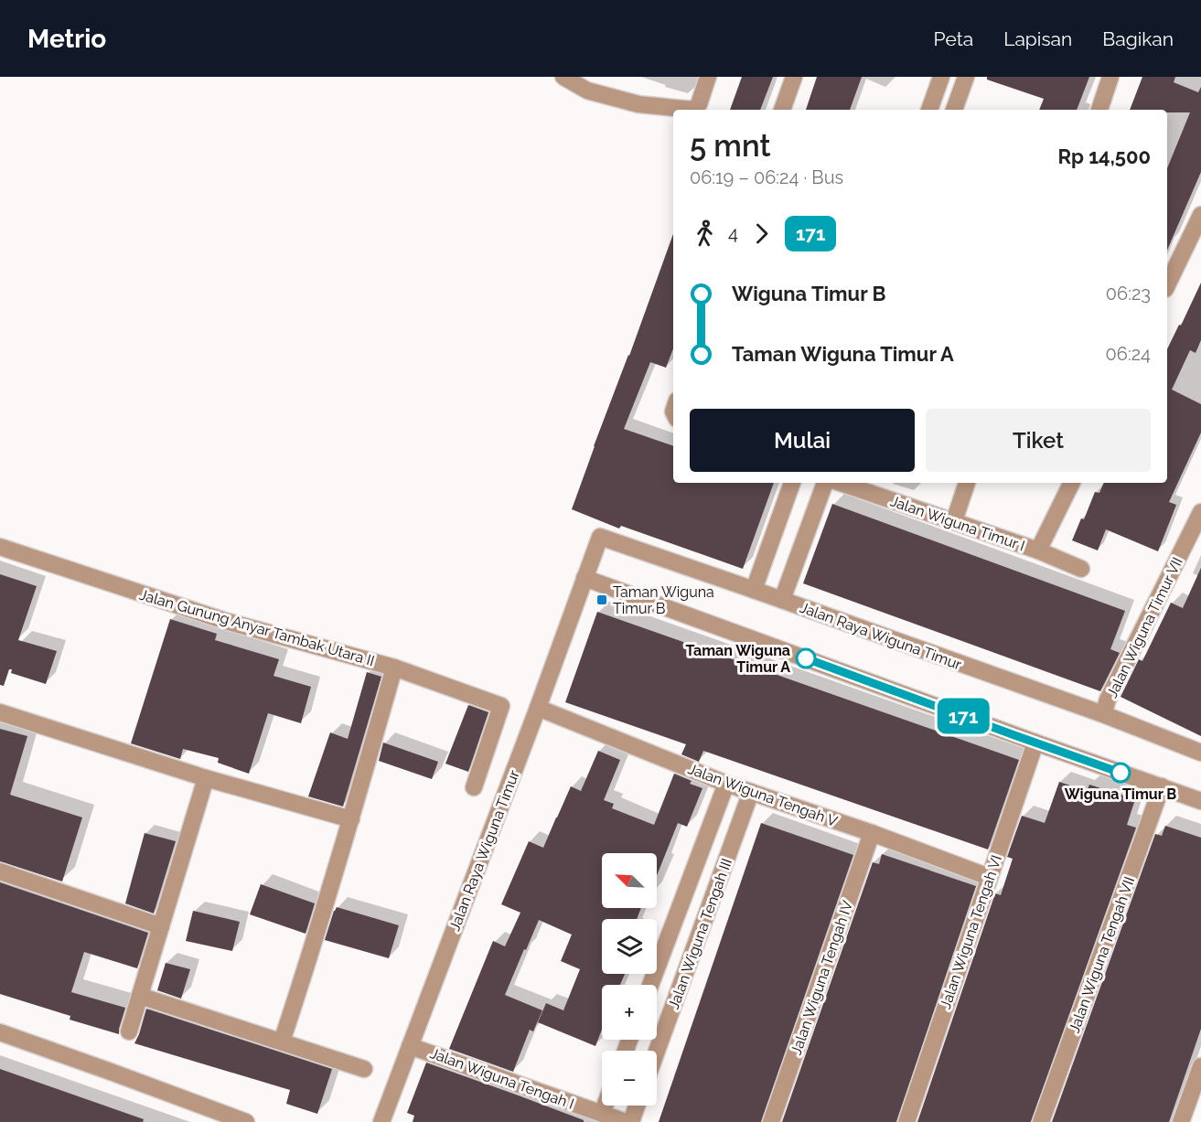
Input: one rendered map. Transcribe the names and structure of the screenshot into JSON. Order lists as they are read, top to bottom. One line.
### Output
{"streets":{"street":["Jalan Wiguna Timur I","Jalan Gunung Anyar Tambak Utara II","Jalan Wiguna Timur VII","Jalan Raya Wiguna Timur","Jalan Wiguna Tengah V","Jalan Wiguna Tengah VI","Jalan Wiguna Tengah III","Jalan Wiguna Tengah VII","Jalan Wiguna Tengah IV","Jalan Wiguna Tengah I"]},"crossings":[["Jalan Wiguna Timur VII","Jalan Raya Wiguna Timur"],["Jalan Raya Wiguna Timur","Jalan Wiguna Tengah V"],["Jalan Raya Wiguna Timur","Jalan Wiguna Tengah I"],["Jalan Wiguna Tengah V","Jalan Wiguna Tengah VI"],["Jalan Wiguna Tengah V","Jalan Wiguna Tengah III"],["Jalan Wiguna Tengah V","Jalan Wiguna Tengah IV"]],"places":{"transit":["Taman Wiguna Timur B"],"other":["Taman Wiguna Timur A","Wiguna Timur B"]},"lines":["bus line 171"],"north":"top left","page":{"header":"Metrio","nav":["Peta","Lapisan","Bagikan"],"on_map":"171","heading":["5 mnt","06:19 – 06:24 · Bus","Rp 14,500"],"legs":["4","171"],"list":[{"name":"Wiguna Timur B","value":"06:23"},{"name":"Taman Wiguna Timur A","value":"06:24"}],"buttons":["Mulai","Tiket"],"map_buttons":["+","−"]}}
